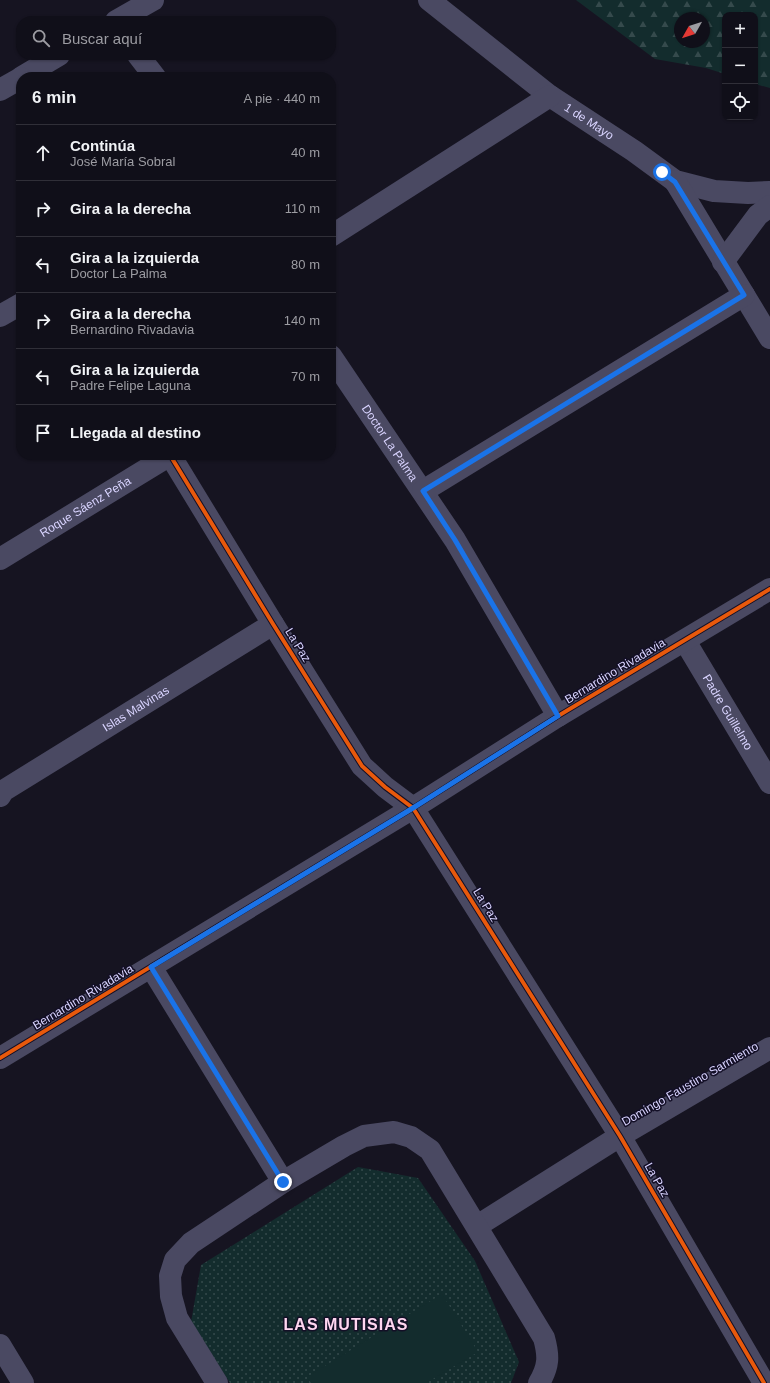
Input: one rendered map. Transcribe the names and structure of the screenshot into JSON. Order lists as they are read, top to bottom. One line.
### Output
{"streets":{"street":["1 de Mayo","Doctor La Palma","Roque Sáenz Peña","La Paz","Bernardino Rivadavia","Islas Malvinas","Padre Guillelmo","Domingo Faustino Sarmiento"]},"crossings":[["Doctor La Palma","Bernardino Rivadavia"],["La Paz","Bernardino Rivadavia"],["La Paz","Islas Malvinas"],["La Paz","Domingo Faustino Sarmiento"],["Bernardino Rivadavia","Padre Guillelmo"]],"districts":["LAS MUTISIAS"],"north":"bottom left","page":{"map_buttons":["+","−"],"search":"Buscar aquí","heading":["6 min","A pie · 440 m"],"list":[["Continúa","José María Sobral","40 m"],["Gira a la derecha","110 m"],["Gira a la izquierda","Doctor La Palma","80 m"],["Gira a la derecha","Bernardino Rivadavia","140 m"],["Gira a la izquierda","Padre Felipe Laguna","70 m"],"Llegada al destino"]}}
